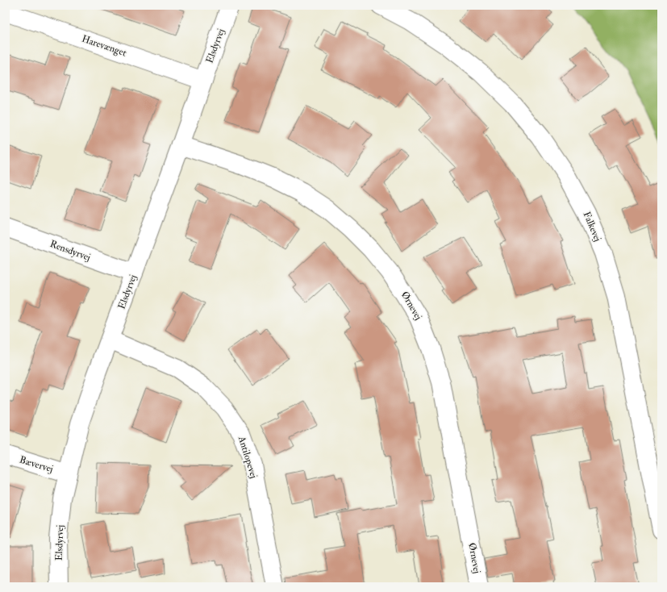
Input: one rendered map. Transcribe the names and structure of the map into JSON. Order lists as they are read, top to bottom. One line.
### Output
{"streets":{"street":["Harevænget","Elsdyrvej","Falkevej","Rensdyrvej","Ørnevej","Antilopevej","Bævervej"]},"crossings":[["Harevænget","Elsdyrvej"],["Elsdyrvej","Rensdyrvej"],["Elsdyrvej","Ørnevej"],["Elsdyrvej","Antilopevej"],["Elsdyrvej","Bævervej"]]}
